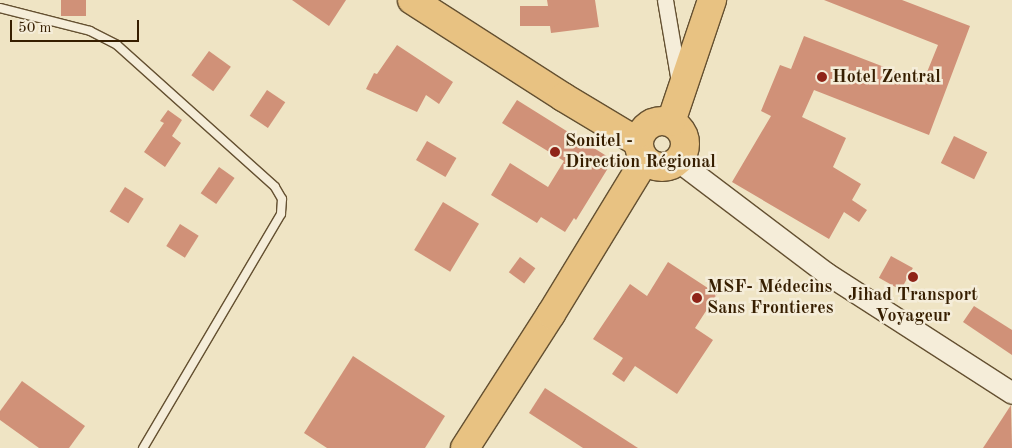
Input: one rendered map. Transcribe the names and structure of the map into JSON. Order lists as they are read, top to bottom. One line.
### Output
{"places":["Hotel Zentral","Sonitel - Direction Régional","Jihad Transport Voyageur","MSF- Médecins Sans Frontieres"],"scale_bar":"50 m"}
